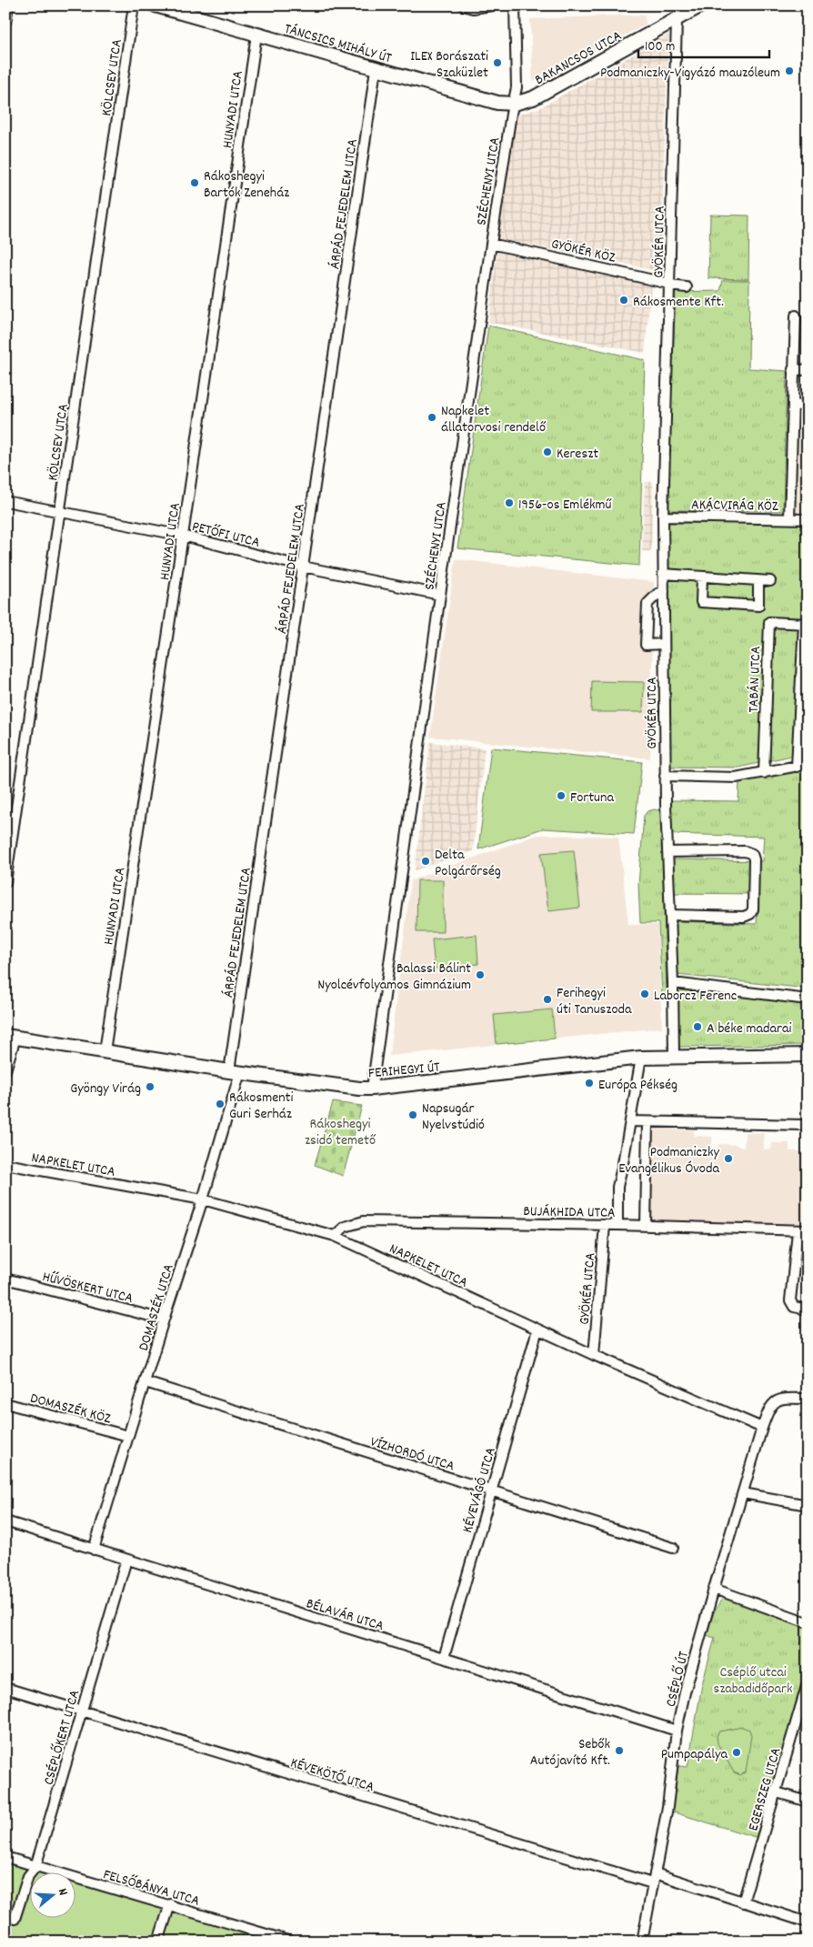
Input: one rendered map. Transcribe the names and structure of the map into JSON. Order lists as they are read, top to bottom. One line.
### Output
{"streets":{"main road":["TÁNCSICS MIHÁLY ÚT","BAKANCSOS UTCA","FERIHEGYI ÚT"],"street":["KÖLCSEY UTCA","HUNYADI UTCA","SZÉCHENYI UTCA","ÁRPÁD FEJEDELEM UTCA","GYÖKÉR UTCA","GYÖKÉR KÖZ","AKÁCVIRÁG KÖZ","PETŐFI UTCA","TABÁN UTCA","NAPKELET UTCA","BUJÁKHIDA UTCA","HŰVÖSKERT UTCA","DOMASZÉK UTCA","DOMASZÉK KÖZ","VÍZHORDÓ UTCA","KÉVEVÁGÓ UTCA","BÉLAVÁR UTCA","CSÉPLŐ ÚT","CSÉPLŐKERT UTCA","KÉVEKÖTŐ UTCA","EGERSZEG UTCA","FELSŐBÁNYA UTCA"]},"crossings":[["TÁNCSICS MIHÁLY ÚT","BAKANCSOS UTCA"],["TÁNCSICS MIHÁLY ÚT","HUNYADI UTCA"],["TÁNCSICS MIHÁLY ÚT","SZÉCHENYI UTCA"],["TÁNCSICS MIHÁLY ÚT","ÁRPÁD FEJEDELEM UTCA"],["BAKANCSOS UTCA","SZÉCHENYI UTCA"],["BAKANCSOS UTCA","GYÖKÉR UTCA"],["KÖLCSEY UTCA","PETŐFI UTCA"],["HUNYADI UTCA","PETŐFI UTCA"],["HUNYADI UTCA","FERIHEGYI ÚT"],["SZÉCHENYI UTCA","GYÖKÉR KÖZ"],["SZÉCHENYI UTCA","PETŐFI UTCA"],["SZÉCHENYI UTCA","FERIHEGYI ÚT"],["ÁRPÁD FEJEDELEM UTCA","PETŐFI UTCA"],["ÁRPÁD FEJEDELEM UTCA","FERIHEGYI ÚT"],["ÁRPÁD FEJEDELEM UTCA","DOMASZÉK UTCA"],["GYÖKÉR UTCA","GYÖKÉR KÖZ"],["GYÖKÉR UTCA","AKÁCVIRÁG KÖZ"],["GYÖKÉR UTCA","FERIHEGYI ÚT"],["GYÖKÉR UTCA","NAPKELET UTCA"],["GYÖKÉR UTCA","BUJÁKHIDA UTCA"],["FERIHEGYI ÚT","DOMASZÉK UTCA"],["NAPKELET UTCA","BUJÁKHIDA UTCA"],["NAPKELET UTCA","DOMASZÉK UTCA"],["NAPKELET UTCA","KÉVEVÁGÓ UTCA"],["NAPKELET UTCA","CSÉPLŐ ÚT"],["HŰVÖSKERT UTCA","DOMASZÉK UTCA"],["DOMASZÉK UTCA","DOMASZÉK KÖZ"],["DOMASZÉK UTCA","VÍZHORDÓ UTCA"],["DOMASZÉK UTCA","BÉLAVÁR UTCA"],["VÍZHORDÓ UTCA","KÉVEVÁGÓ UTCA"],["KÉVEVÁGÓ UTCA","BÉLAVÁR UTCA"],["BÉLAVÁR UTCA","CSÉPLŐ ÚT"],["BÉLAVÁR UTCA","CSÉPLŐKERT UTCA"],["CSÉPLŐ ÚT","KÉVEKÖTŐ UTCA"],["CSÉPLŐKERT UTCA","KÉVEKÖTŐ UTCA"],["CSÉPLŐKERT UTCA","FELSŐBÁNYA UTCA"]],"parks":["Rákoshegyi zsidó temető","Cséplő utcai szabadidőpark"],"places":["ILEX Borászati Szaküzlet","Podmaniczky-Vigyázó mauzóleum","Rákoshegyi Bartók Zeneház","Rákosmente Kft.","Napkelet állatorvosi rendelő","Kereszt","1956-os Emlékmű","Fortuna","Delta Polgárőrség","Balassi Bálint Nyolcévfolyamos Gimnázium","Laborcz Ferenc","Ferihegyi úti Tanuszoda","A béke madarai","Európa Pékség","Gyöngy Virág","Rákosmenti Guri Serház","Napsugár Nyelvstúdió","Podmaniczky Evangélikus Óvoda","Sebők Autójavító Kft.","Pumpapálya"],"scale_bar":"100 m","north":"right"}
